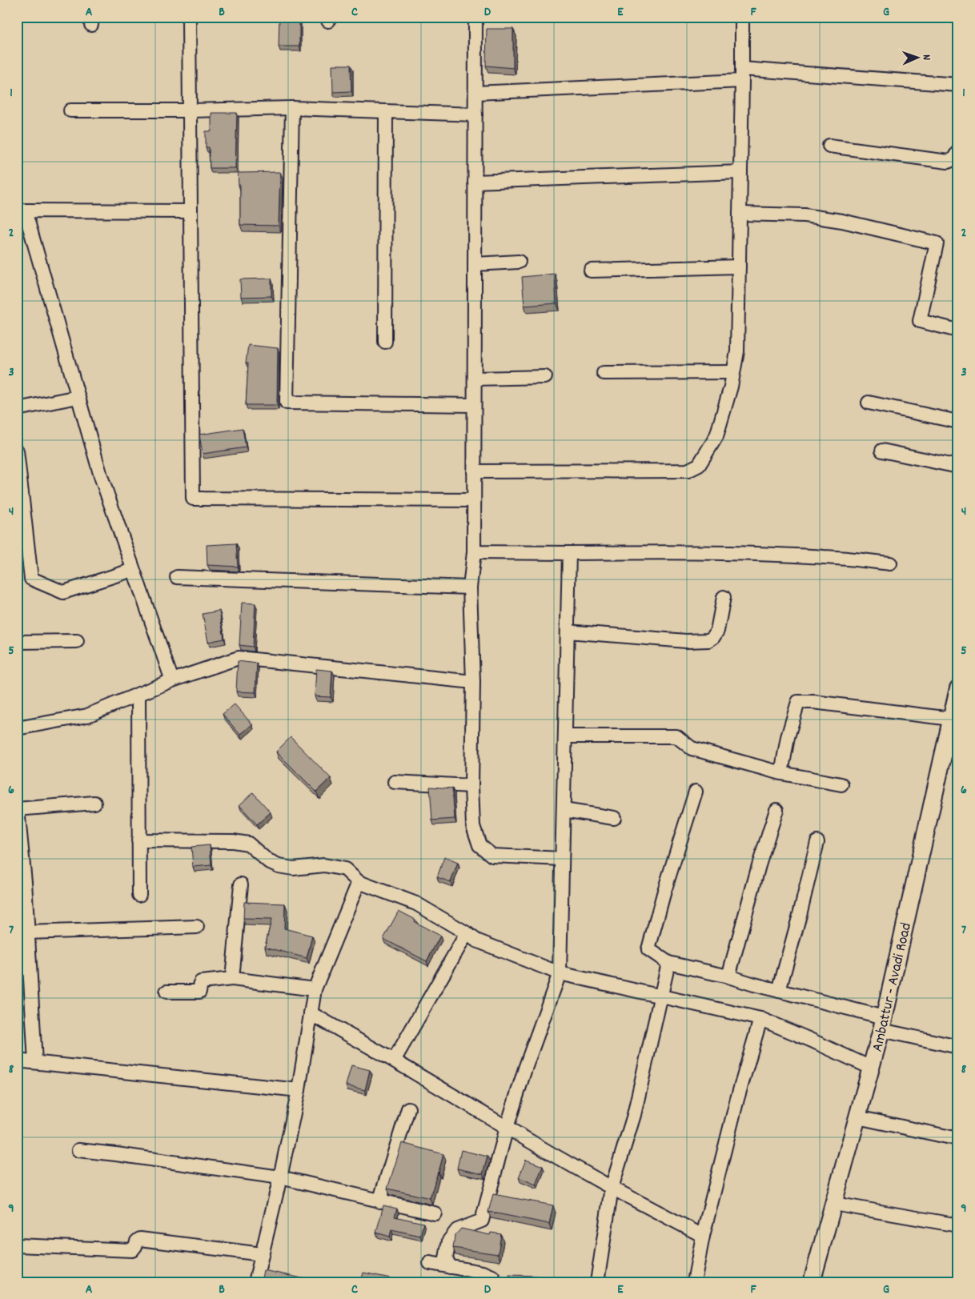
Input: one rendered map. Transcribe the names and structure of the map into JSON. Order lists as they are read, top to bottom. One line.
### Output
{"streets":{"street":["Ambattur - Avadi Road"]},"north":"right","grid":{"columns":["A","B","C","D","E","F","G"],"rows":["1","2","3","4","5","6","7","8","9"]}}
